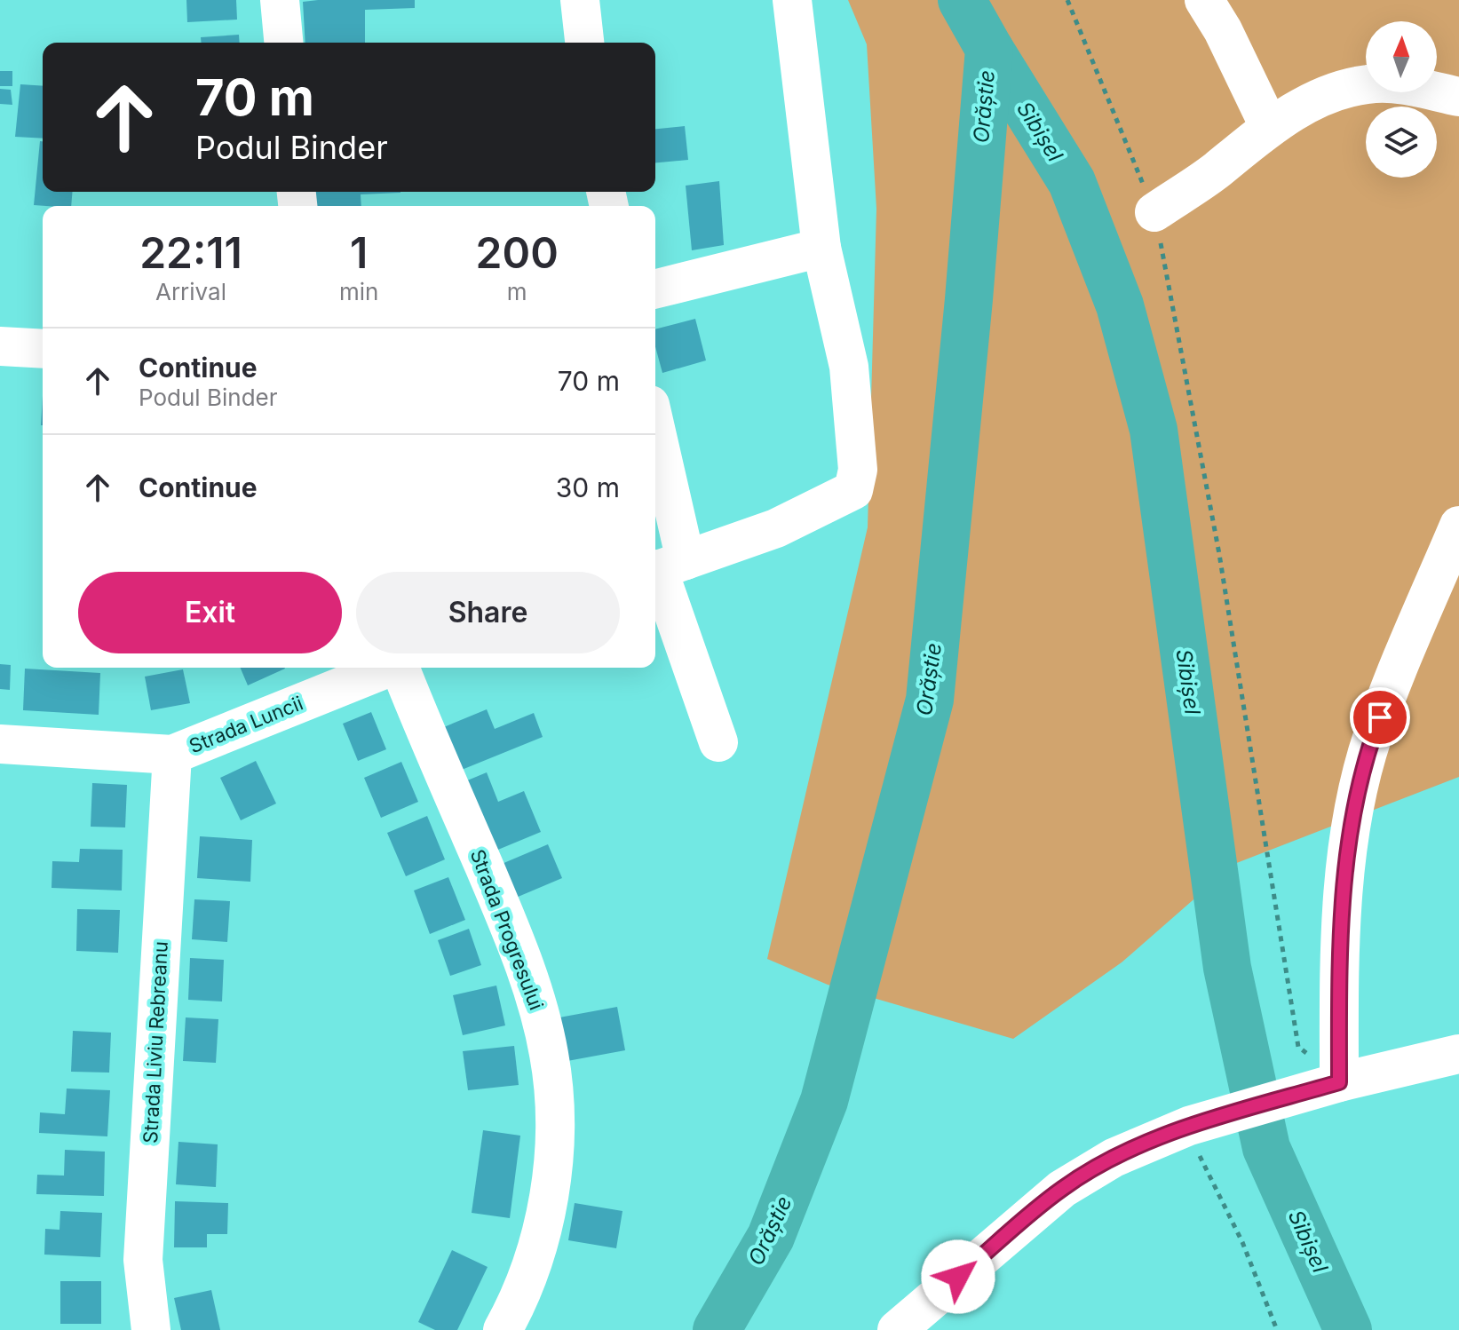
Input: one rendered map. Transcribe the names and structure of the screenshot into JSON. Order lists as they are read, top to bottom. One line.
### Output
{"streets":{"street":["Strada Luncii","Strada Progresului","Strada Liviu Rebreanu"]},"crossings":[["Strada Luncii","Strada Liviu Rebreanu"]],"water":["Orăștie","Sibișel"],"north":"top","page":{"turn":["70 m","Podul Binder"],"eta":["22:11","Arrival","1","min","200","m"],"list":[{"name":"Continue","note":"Podul Binder","value":"70 m"},{"name":"Continue","value":"30 m"}],"buttons":["Exit","Share"]}}
